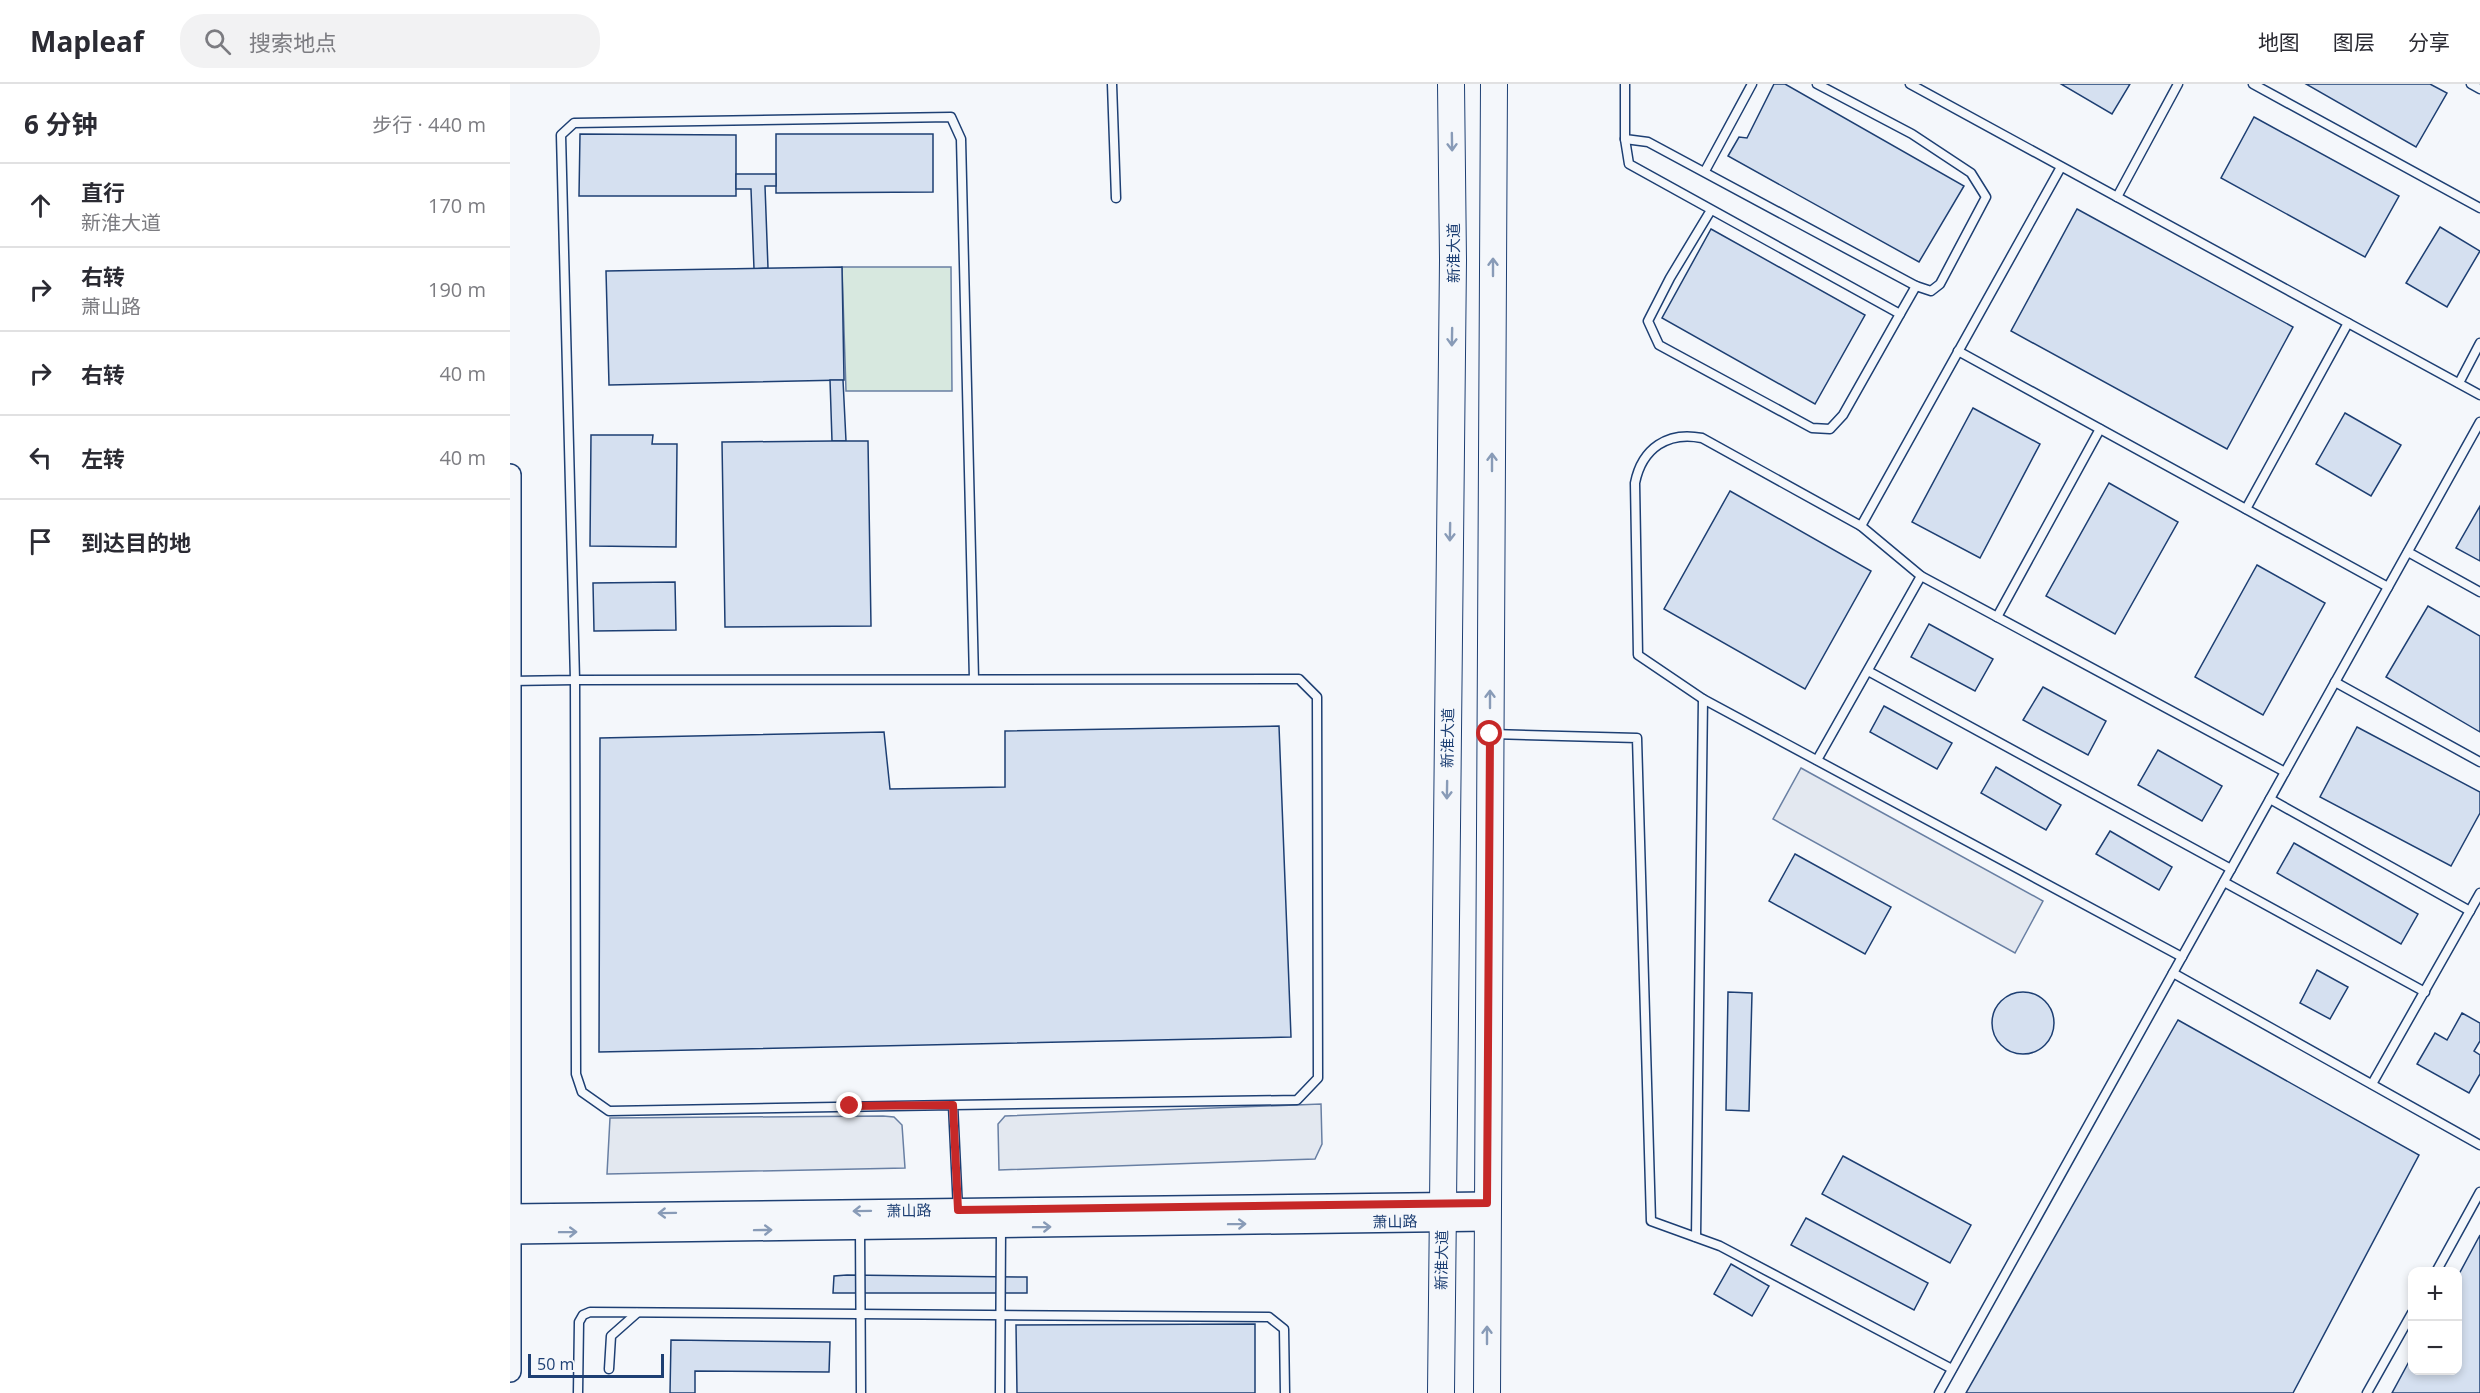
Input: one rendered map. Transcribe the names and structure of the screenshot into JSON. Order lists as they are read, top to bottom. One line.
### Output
{"streets":{"main road":["新淮大道"],"street":["萧山路"]},"crossings":[["新淮大道","萧山路"]],"scale_bar":"50 m","page":{"header":"Mapleaf","search":"搜索地点","nav":["地图","图层","分享"],"heading":["6 分钟","步行 · 440 m"],"list":[["直行","新淮大道","170 m"],["右转","萧山路","190 m"],["右转","40 m"],["左转","40 m"],"到达目的地"],"map_buttons":["+","−"],"scale":"50 m"}}
